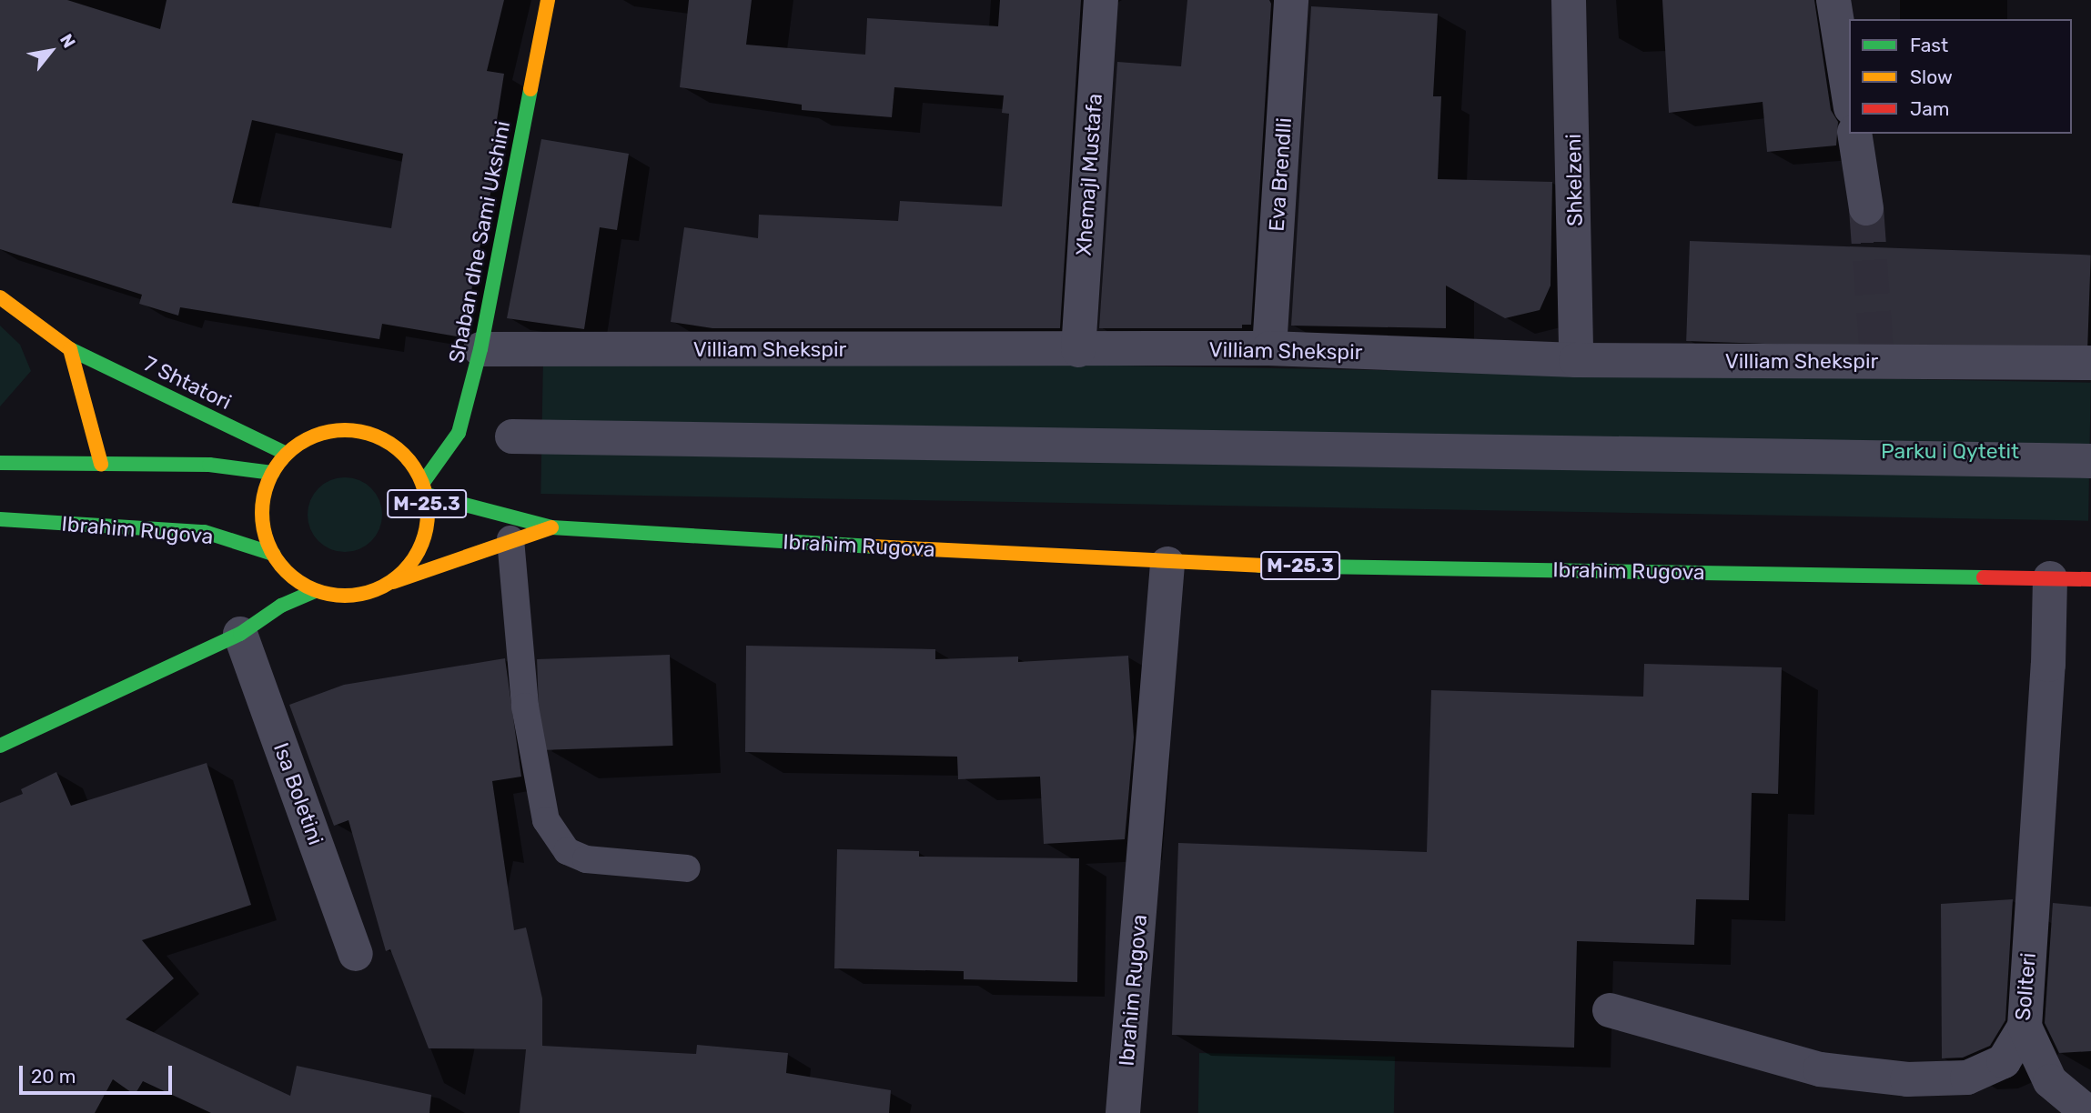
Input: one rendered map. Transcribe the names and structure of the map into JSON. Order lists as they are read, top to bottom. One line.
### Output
{"streets":{"main road":["Shaban dhe Sami Ukshini","7 Shtatori","M-25.3","Ibrahim Rugova"],"street":["Xhemajl Mustafa","Eva Brendlli","Shkelzeni","Villiam Shekspir","Isa Boletini","Soliteri"]},"crossings":[["Xhemajl Mustafa","Villiam Shekspir"],["Eva Brendlli","Villiam Shekspir"],["Shkelzeni","Villiam Shekspir"],["Shaban dhe Sami Ukshini","Villiam Shekspir"],["Shaban dhe Sami Ukshini","7 Shtatori"],["Shaban dhe Sami Ukshini","Ibrahim Rugova"],["7 Shtatori","Ibrahim Rugova"],["Ibrahim Rugova","Soliteri"]],"parks":["Parku i Qytetit"],"legend":["Fast","Slow","Jam"],"scale_bar":"20 m","north":"top right"}
